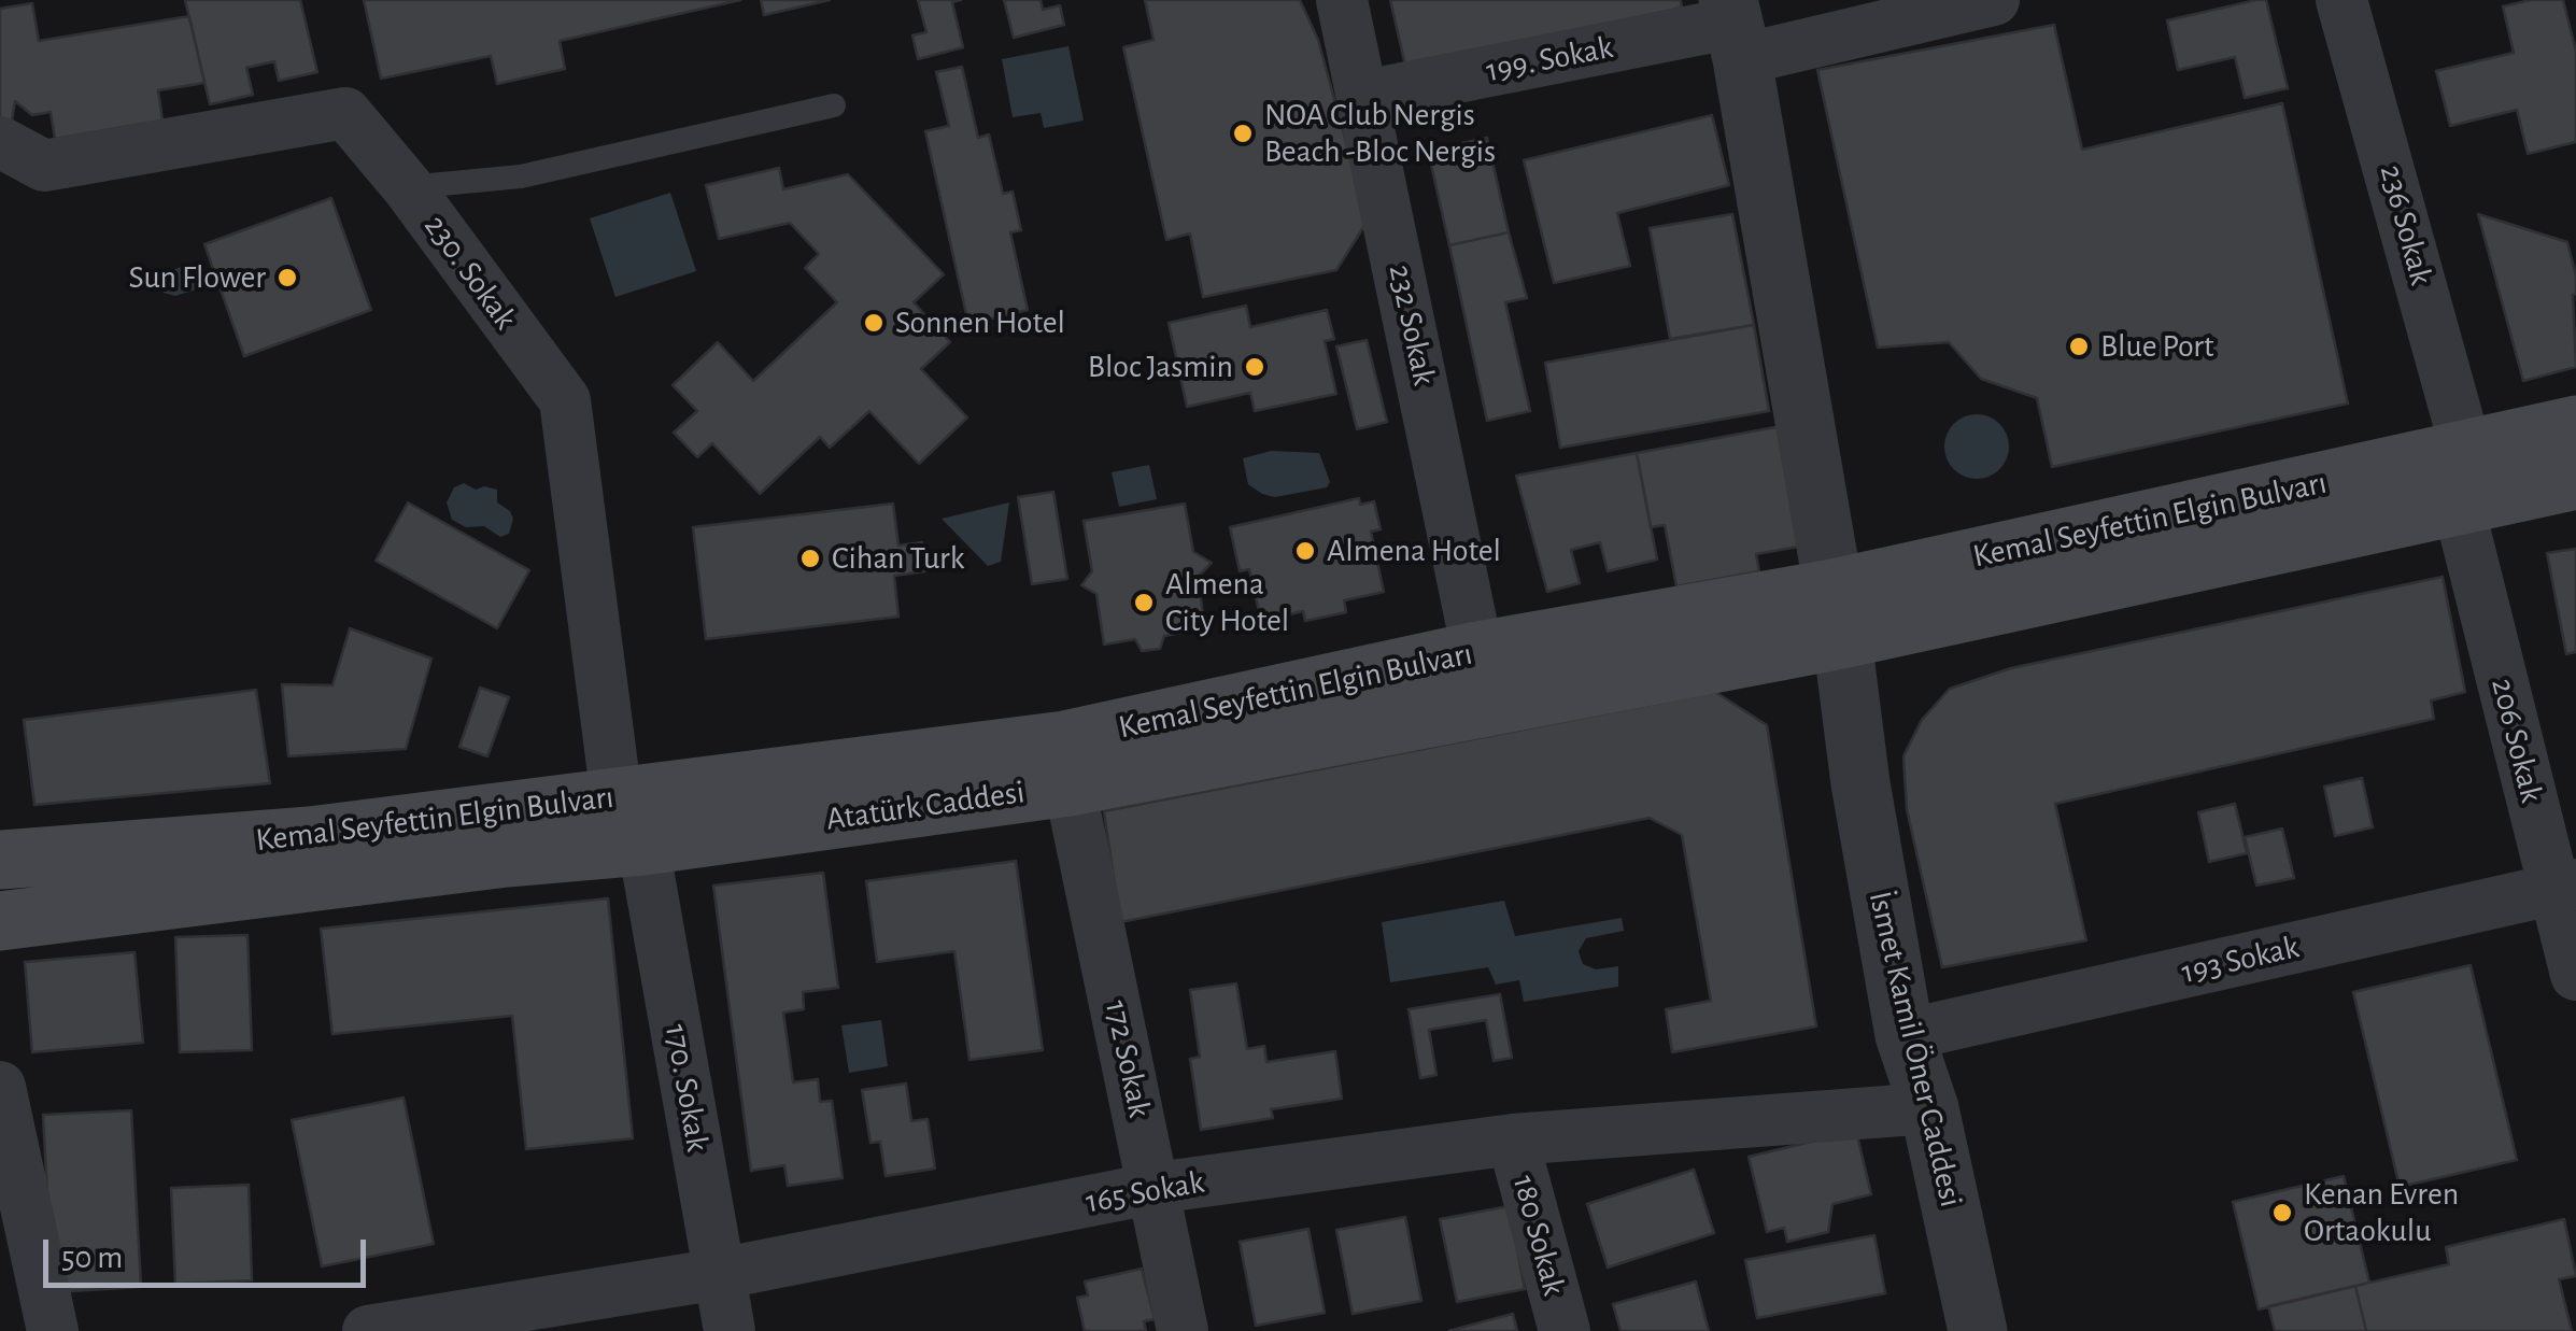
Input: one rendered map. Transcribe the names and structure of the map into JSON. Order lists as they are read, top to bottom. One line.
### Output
{"streets":{"main road":["Kemal Seyfettin Elgin Bulvarı","Atatürk Caddesi"],"street":["199. Sokak","236 Sokak","230. Sokak","232 Sokak","206 Sokak","193 Sokak","İsmet Kamil Öner Caddesi","172 Sokak","170. Sokak","165 Sokak","180 Sokak"]},"crossings":[["199. Sokak","232 Sokak"],["199. Sokak","İsmet Kamil Öner Caddesi"],["236 Sokak","Kemal Seyfettin Elgin Bulvarı"],["230. Sokak","Kemal Seyfettin Elgin Bulvarı"],["230. Sokak","Atatürk Caddesi"],["230. Sokak","170. Sokak"],["232 Sokak","Kemal Seyfettin Elgin Bulvarı"],["Kemal Seyfettin Elgin Bulvarı","206 Sokak"],["Kemal Seyfettin Elgin Bulvarı","Atatürk Caddesi"],["Kemal Seyfettin Elgin Bulvarı","İsmet Kamil Öner Caddesi"],["Kemal Seyfettin Elgin Bulvarı","170. Sokak"],["206 Sokak","193 Sokak"],["Atatürk Caddesi","İsmet Kamil Öner Caddesi"],["Atatürk Caddesi","172 Sokak"],["Atatürk Caddesi","170. Sokak"],["193 Sokak","İsmet Kamil Öner Caddesi"],["İsmet Kamil Öner Caddesi","165 Sokak"],["172 Sokak","165 Sokak"],["170. Sokak","165 Sokak"],["165 Sokak","180 Sokak"]],"places":["NOA Club Nergis Beach -Bloc Nergis","Sun Flower","Sonnen Hotel","Blue Port","Bloc Jasmin","Almena Hotel","Cihan Turk","Almena City Hotel","Kenan Evren Ortaokulu"],"scale_bar":"50 m"}
